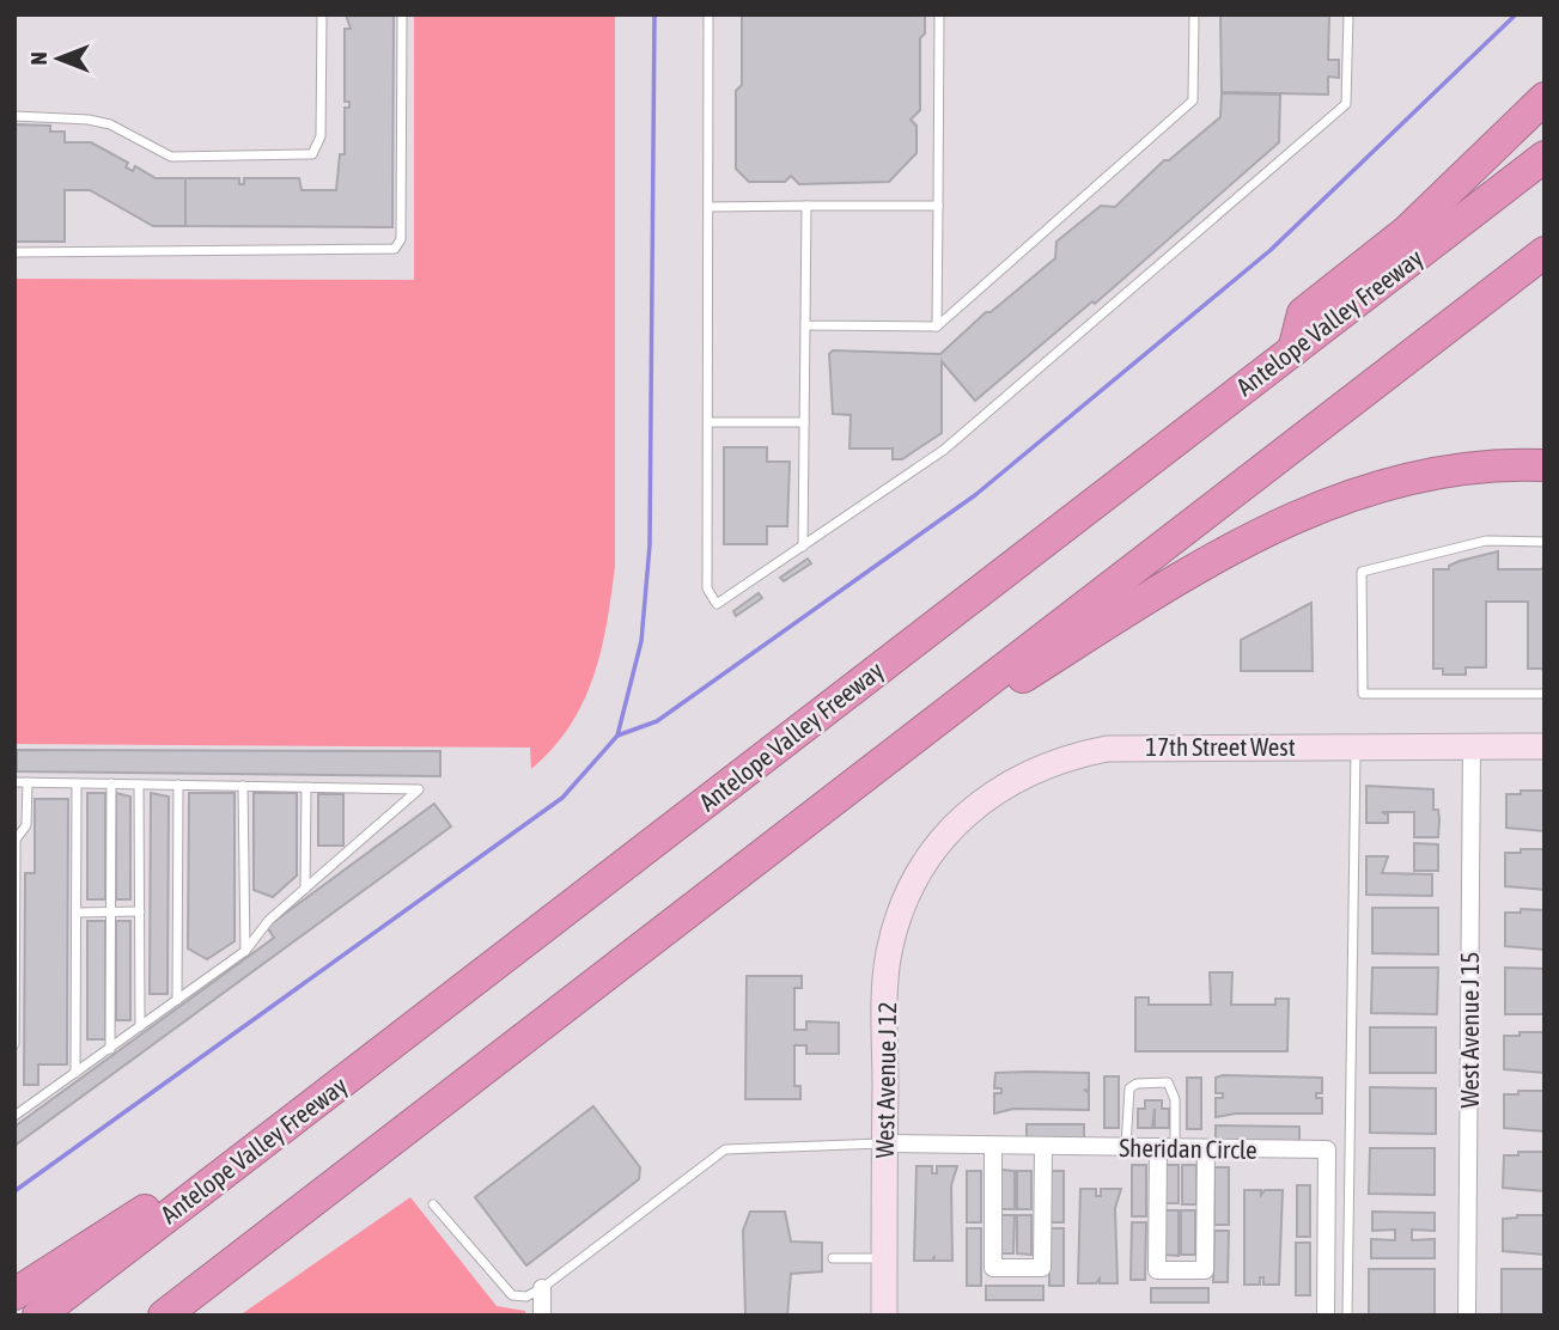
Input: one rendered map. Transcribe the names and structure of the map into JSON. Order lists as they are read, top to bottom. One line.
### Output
{"streets":{"highway":["Antelope Valley Freeway"],"street":["17th Street West","West Avenue J 15","West Avenue J 12","Sheridan Circle"]},"crossings":[["17th Street West","West Avenue J 15"],["17th Street West","West Avenue J 12"],["West Avenue J 12","Sheridan Circle"]],"north":"left"}
